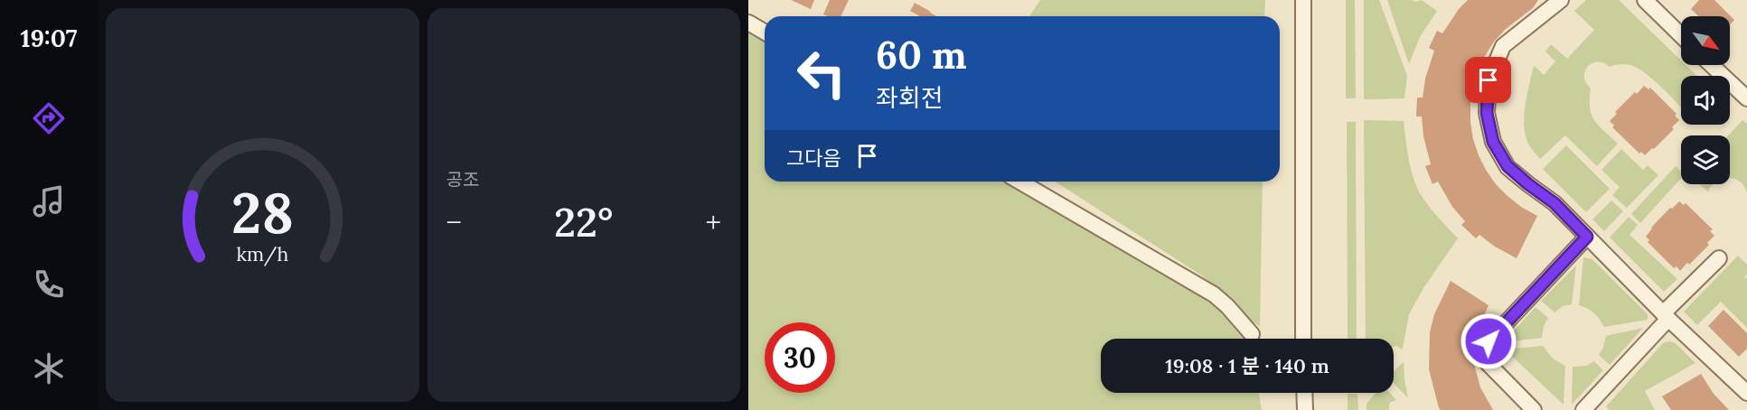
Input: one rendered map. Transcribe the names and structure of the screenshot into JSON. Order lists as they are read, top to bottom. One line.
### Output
{"north":"bottom right","page":{"tabs":"19:07","tile":"공조","turn":["60 m","좌회전"],"then":"그다음","heat":["−","22°","+"],"limit":"30","trip":"19:08 · 1 분 · 140 m","gauge":["28","km/h"]}}
